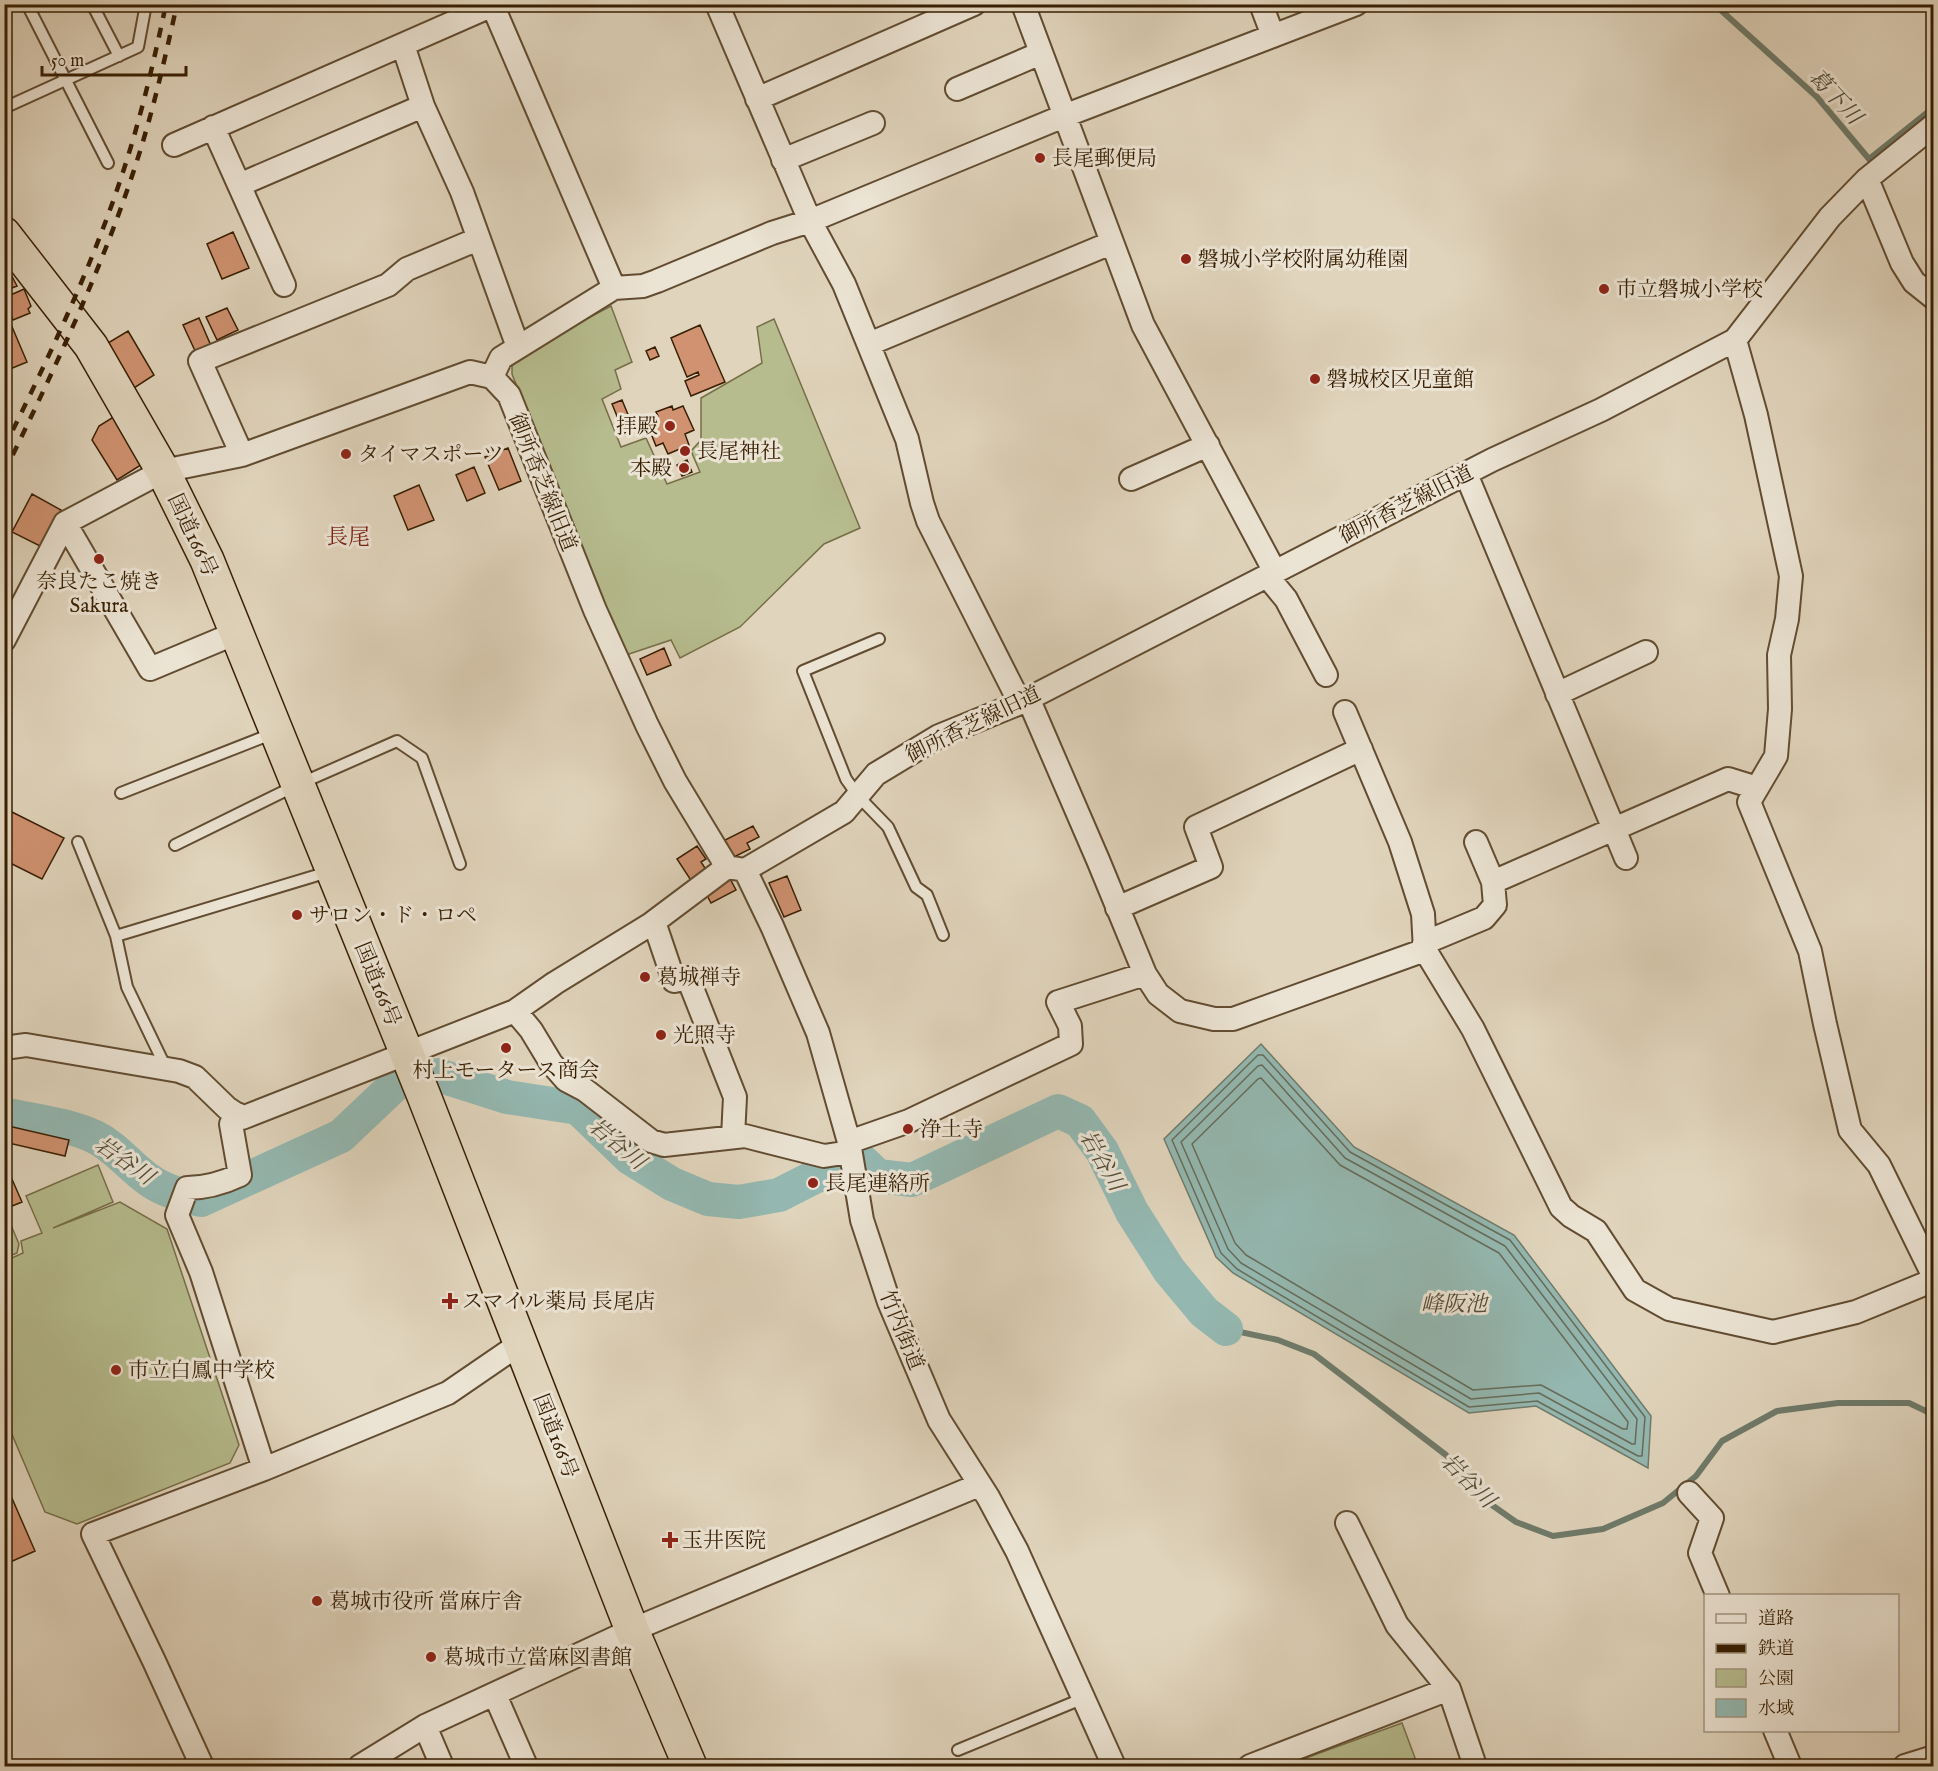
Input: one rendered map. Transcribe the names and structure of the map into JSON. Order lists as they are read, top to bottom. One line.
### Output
{"streets":{"highway":["国道166号"],"street":["御所香芝線旧道","竹内街道"]},"crossings":[["御所香芝線旧道","竹内街道"]],"districts":["長尾"],"water":["葛下川","岩谷川","峰阪池"],"places":{"other":["長尾郵便局","磐城小学校附属幼稚園","市立磐城小学校","磐城校区児童館","拝殿","長尾神社","タイマスポーツ","本殿","奈良たこ焼き Sakura","サロン・ド・ロペ","葛城禅寺","光照寺","村上モータース商会","浄土寺","長尾連絡所","市立白鳳中学校","葛城市役所 當麻庁舎","葛城市立當麻図書館"],"health":["スマイル薬局 長尾店","玉井医院"]},"legend":["道路","鉄道","公園","水域"],"scale_bar":"50 m"}
